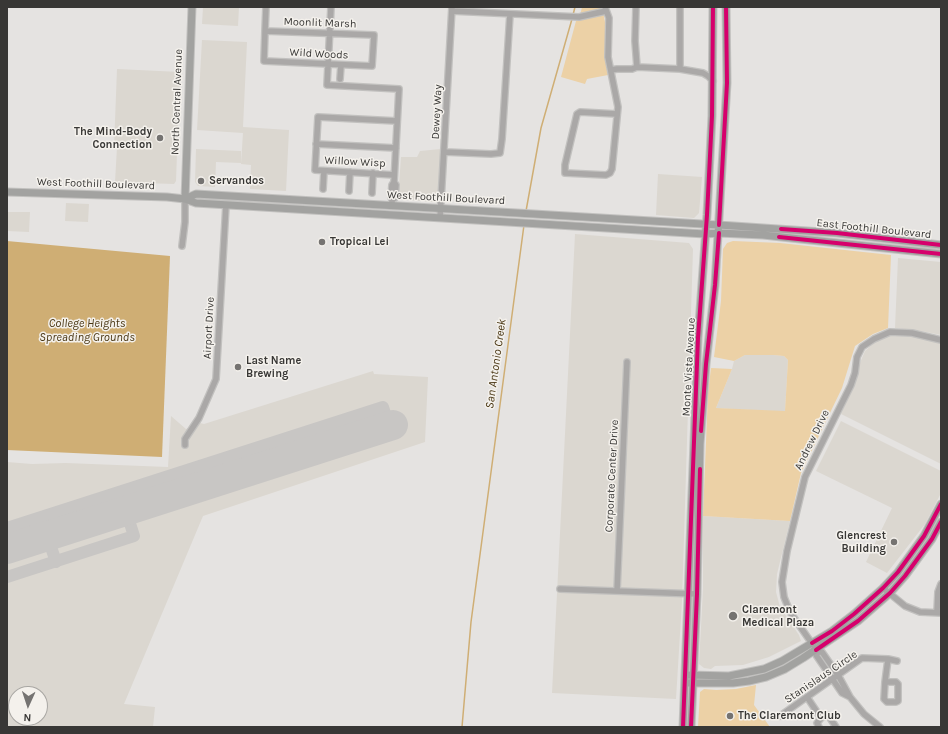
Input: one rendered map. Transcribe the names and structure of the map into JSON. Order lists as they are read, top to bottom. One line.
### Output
{"streets":{"main road":["North Central Avenue","West Foothill Boulevard","East Foothill Boulevard","Monte Vista Avenue"],"street":["Moonlit Marsh","Wild Woods","Dewey Way","Willow Wisp","Airport Drive","Andrew Drive","Corporate Center Drive","Stanislaus Circle"]},"crossings":[["Moonlit Marsh","Wild Woods"],["North Central Avenue","West Foothill Boulevard"],["Dewey Way","West Foothill Boulevard"],["West Foothill Boulevard","East Foothill Boulevard"],["West Foothill Boulevard","Airport Drive"],["West Foothill Boulevard","Monte Vista Avenue"],["East Foothill Boulevard","Monte Vista Avenue"]],"water":["College Heights Spreading Grounds","San Antonio Creek"],"places":["The Mind-Body Connection","Servandos","Tropical Lei","Last Name Brewing","Glencrest Building","Claremont Medical Plaza","The Claremont Club"],"north":"bottom"}
